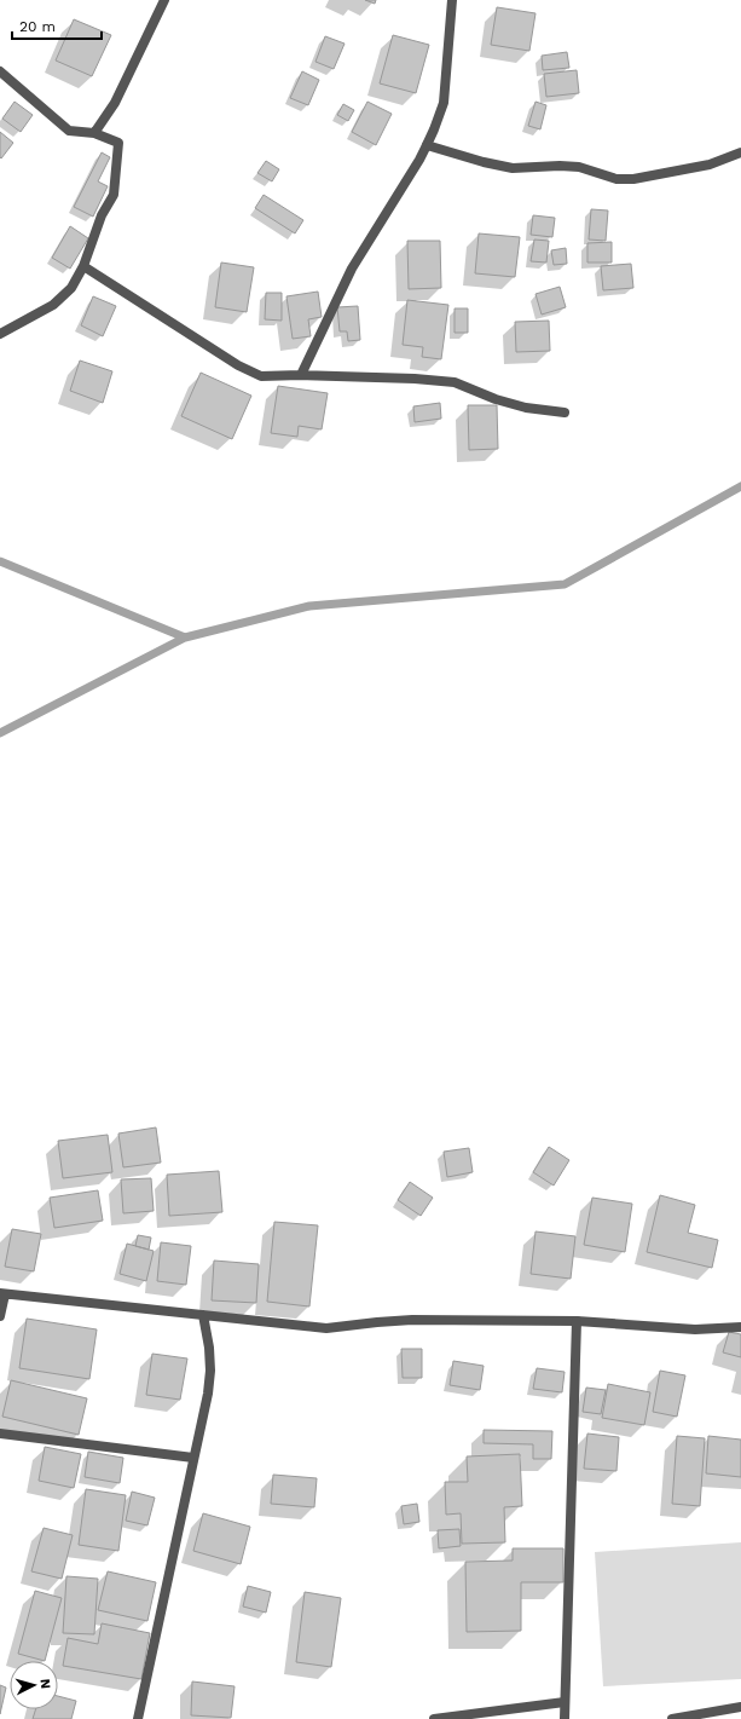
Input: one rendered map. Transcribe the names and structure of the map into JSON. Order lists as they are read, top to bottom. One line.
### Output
{"scale_bar":"20 m","north":"right"}
